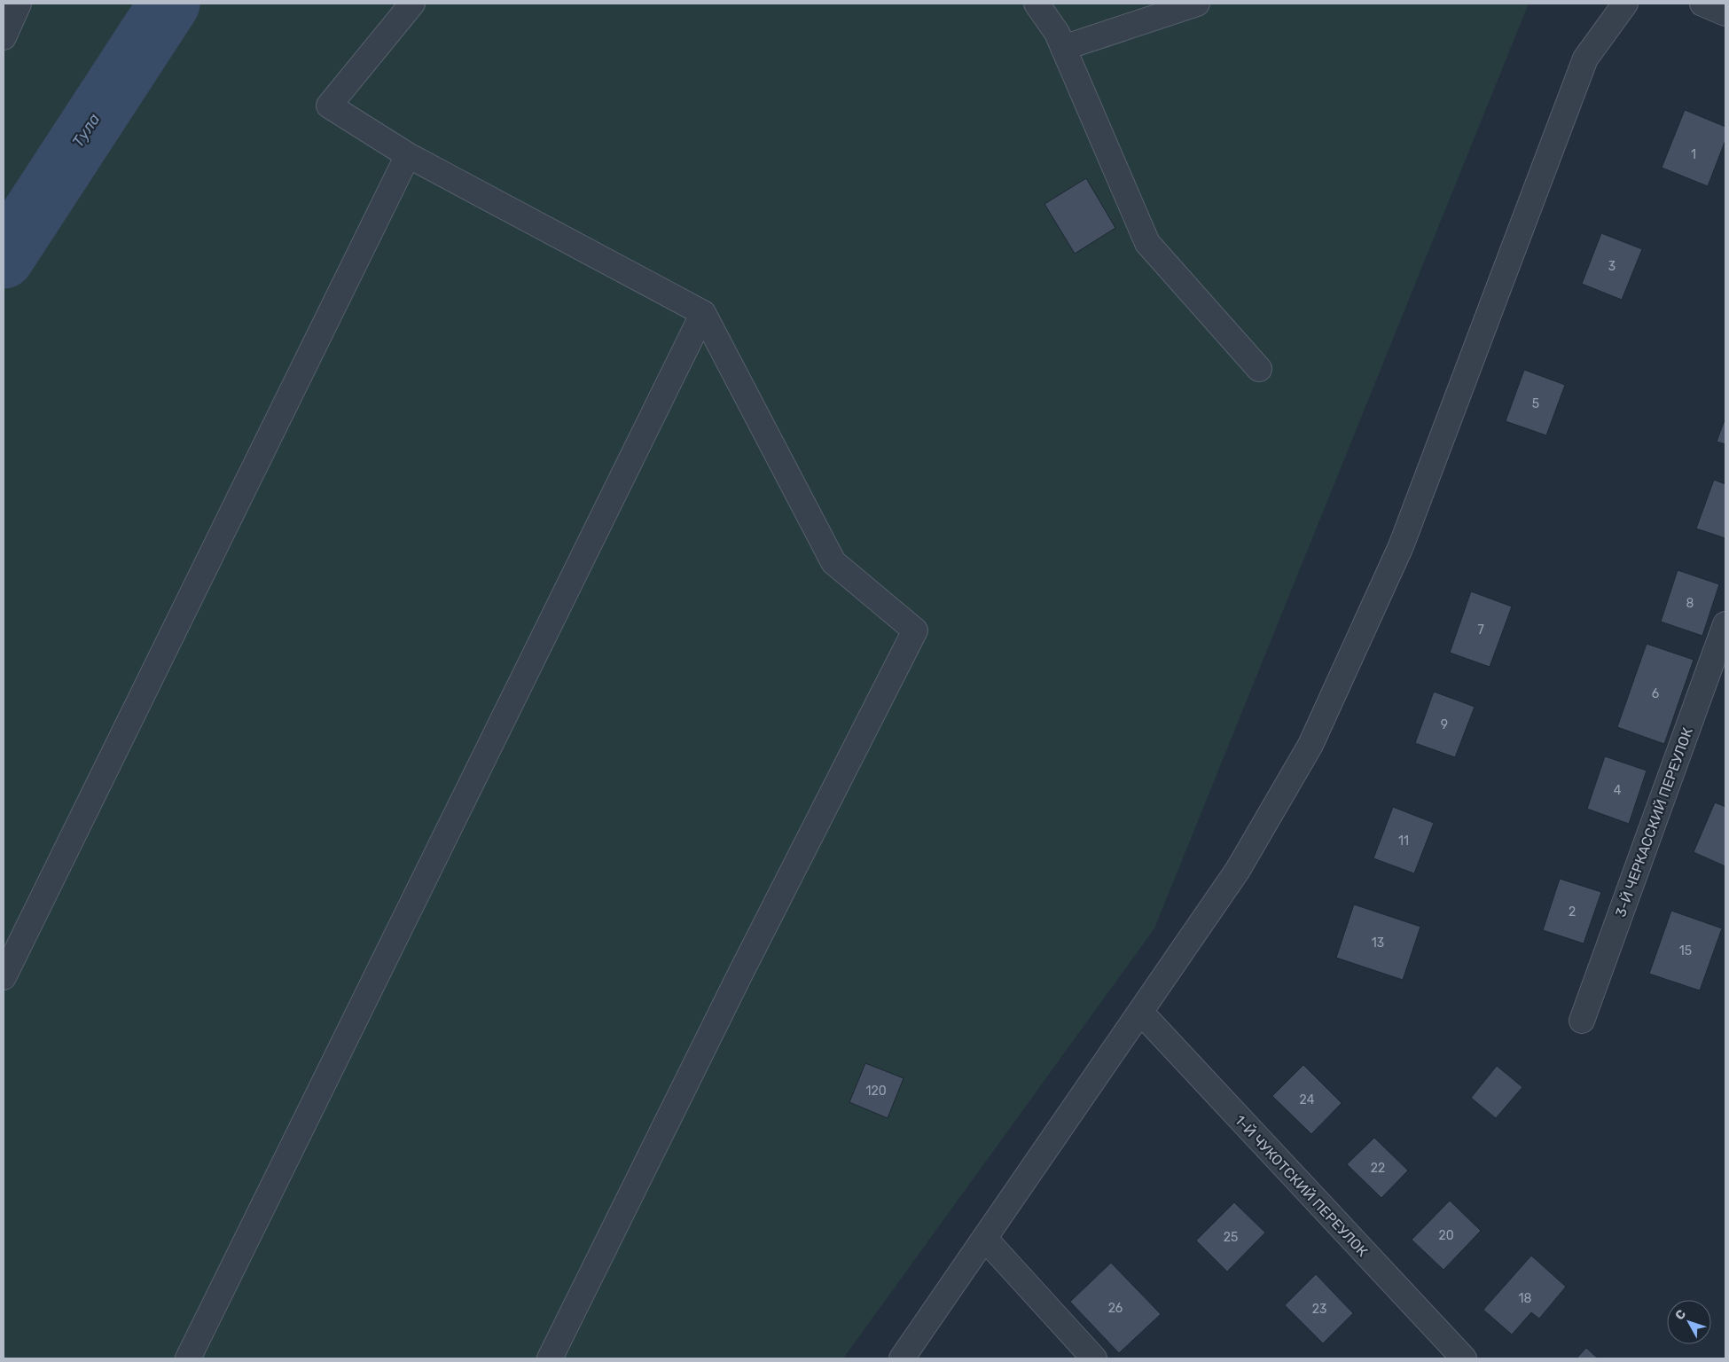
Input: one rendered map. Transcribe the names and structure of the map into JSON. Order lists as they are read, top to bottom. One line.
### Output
{"streets":{"street":["3-Й ЧЕРКАССКИЙ ПЕРЕУЛОК","1-Й ЧУКОТСКИЙ ПЕРЕУЛОК"]},"water":["Тула"],"house_numbers":["1","3","5","8","7","6","9","4","11","2","13","15","120","24","22","20","25","18","26","23"],"north":"top left"}
